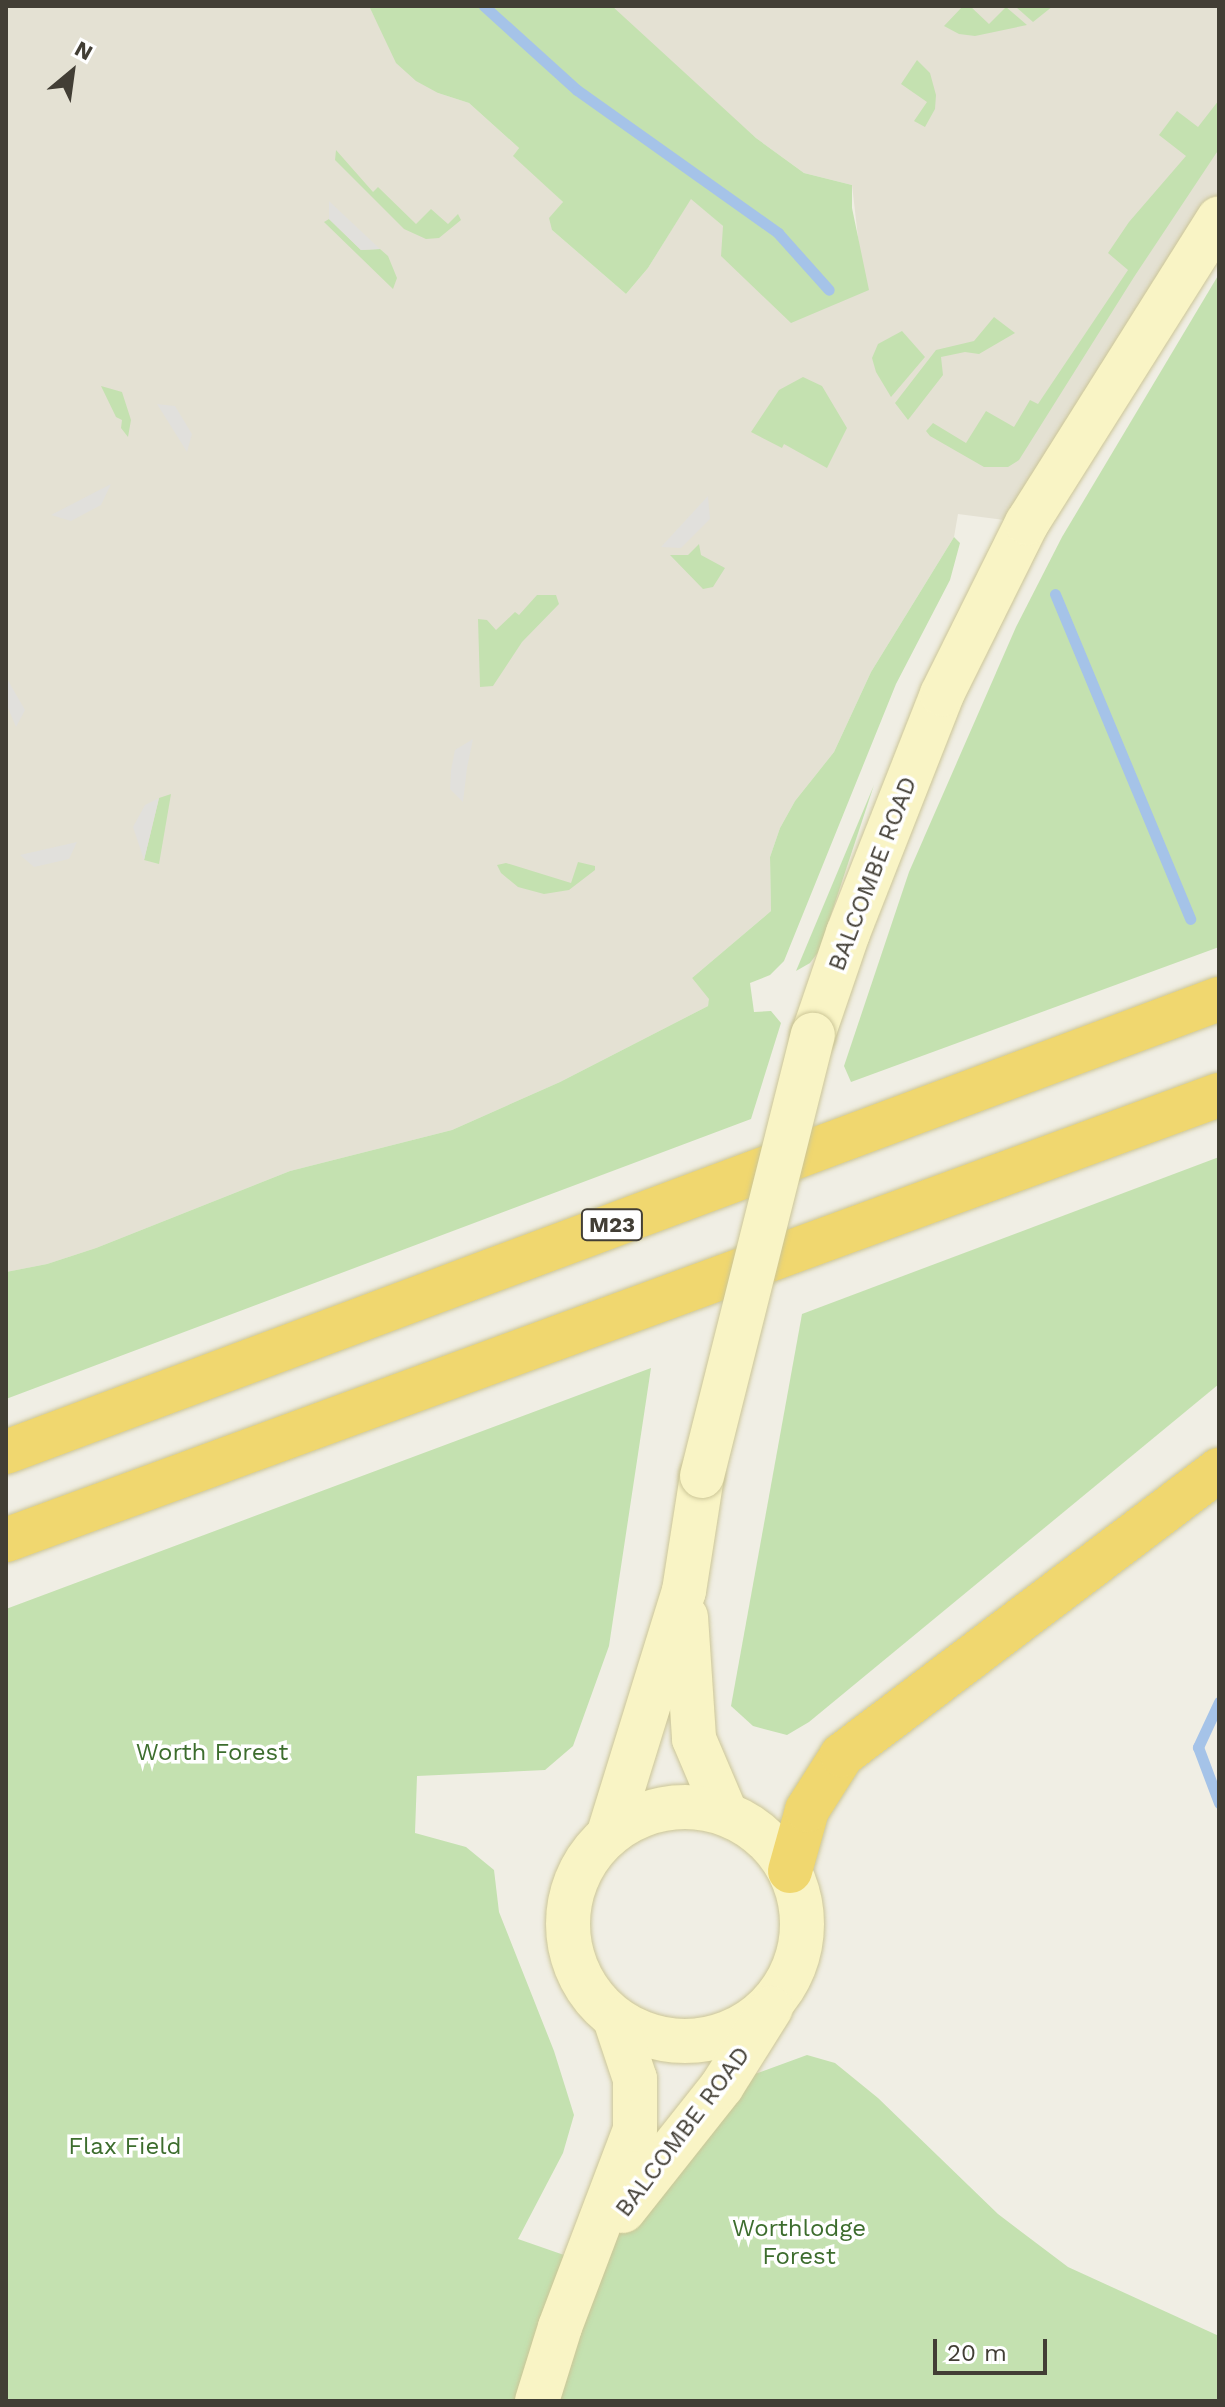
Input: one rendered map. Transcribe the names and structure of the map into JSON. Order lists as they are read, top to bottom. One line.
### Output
{"streets":{"highway":["M23"],"main road":["BALCOMBE ROAD"]},"parks":["Worth Forest","Flax Field","Worthlodge Forest"],"scale_bar":"20 m","north":"top right"}
